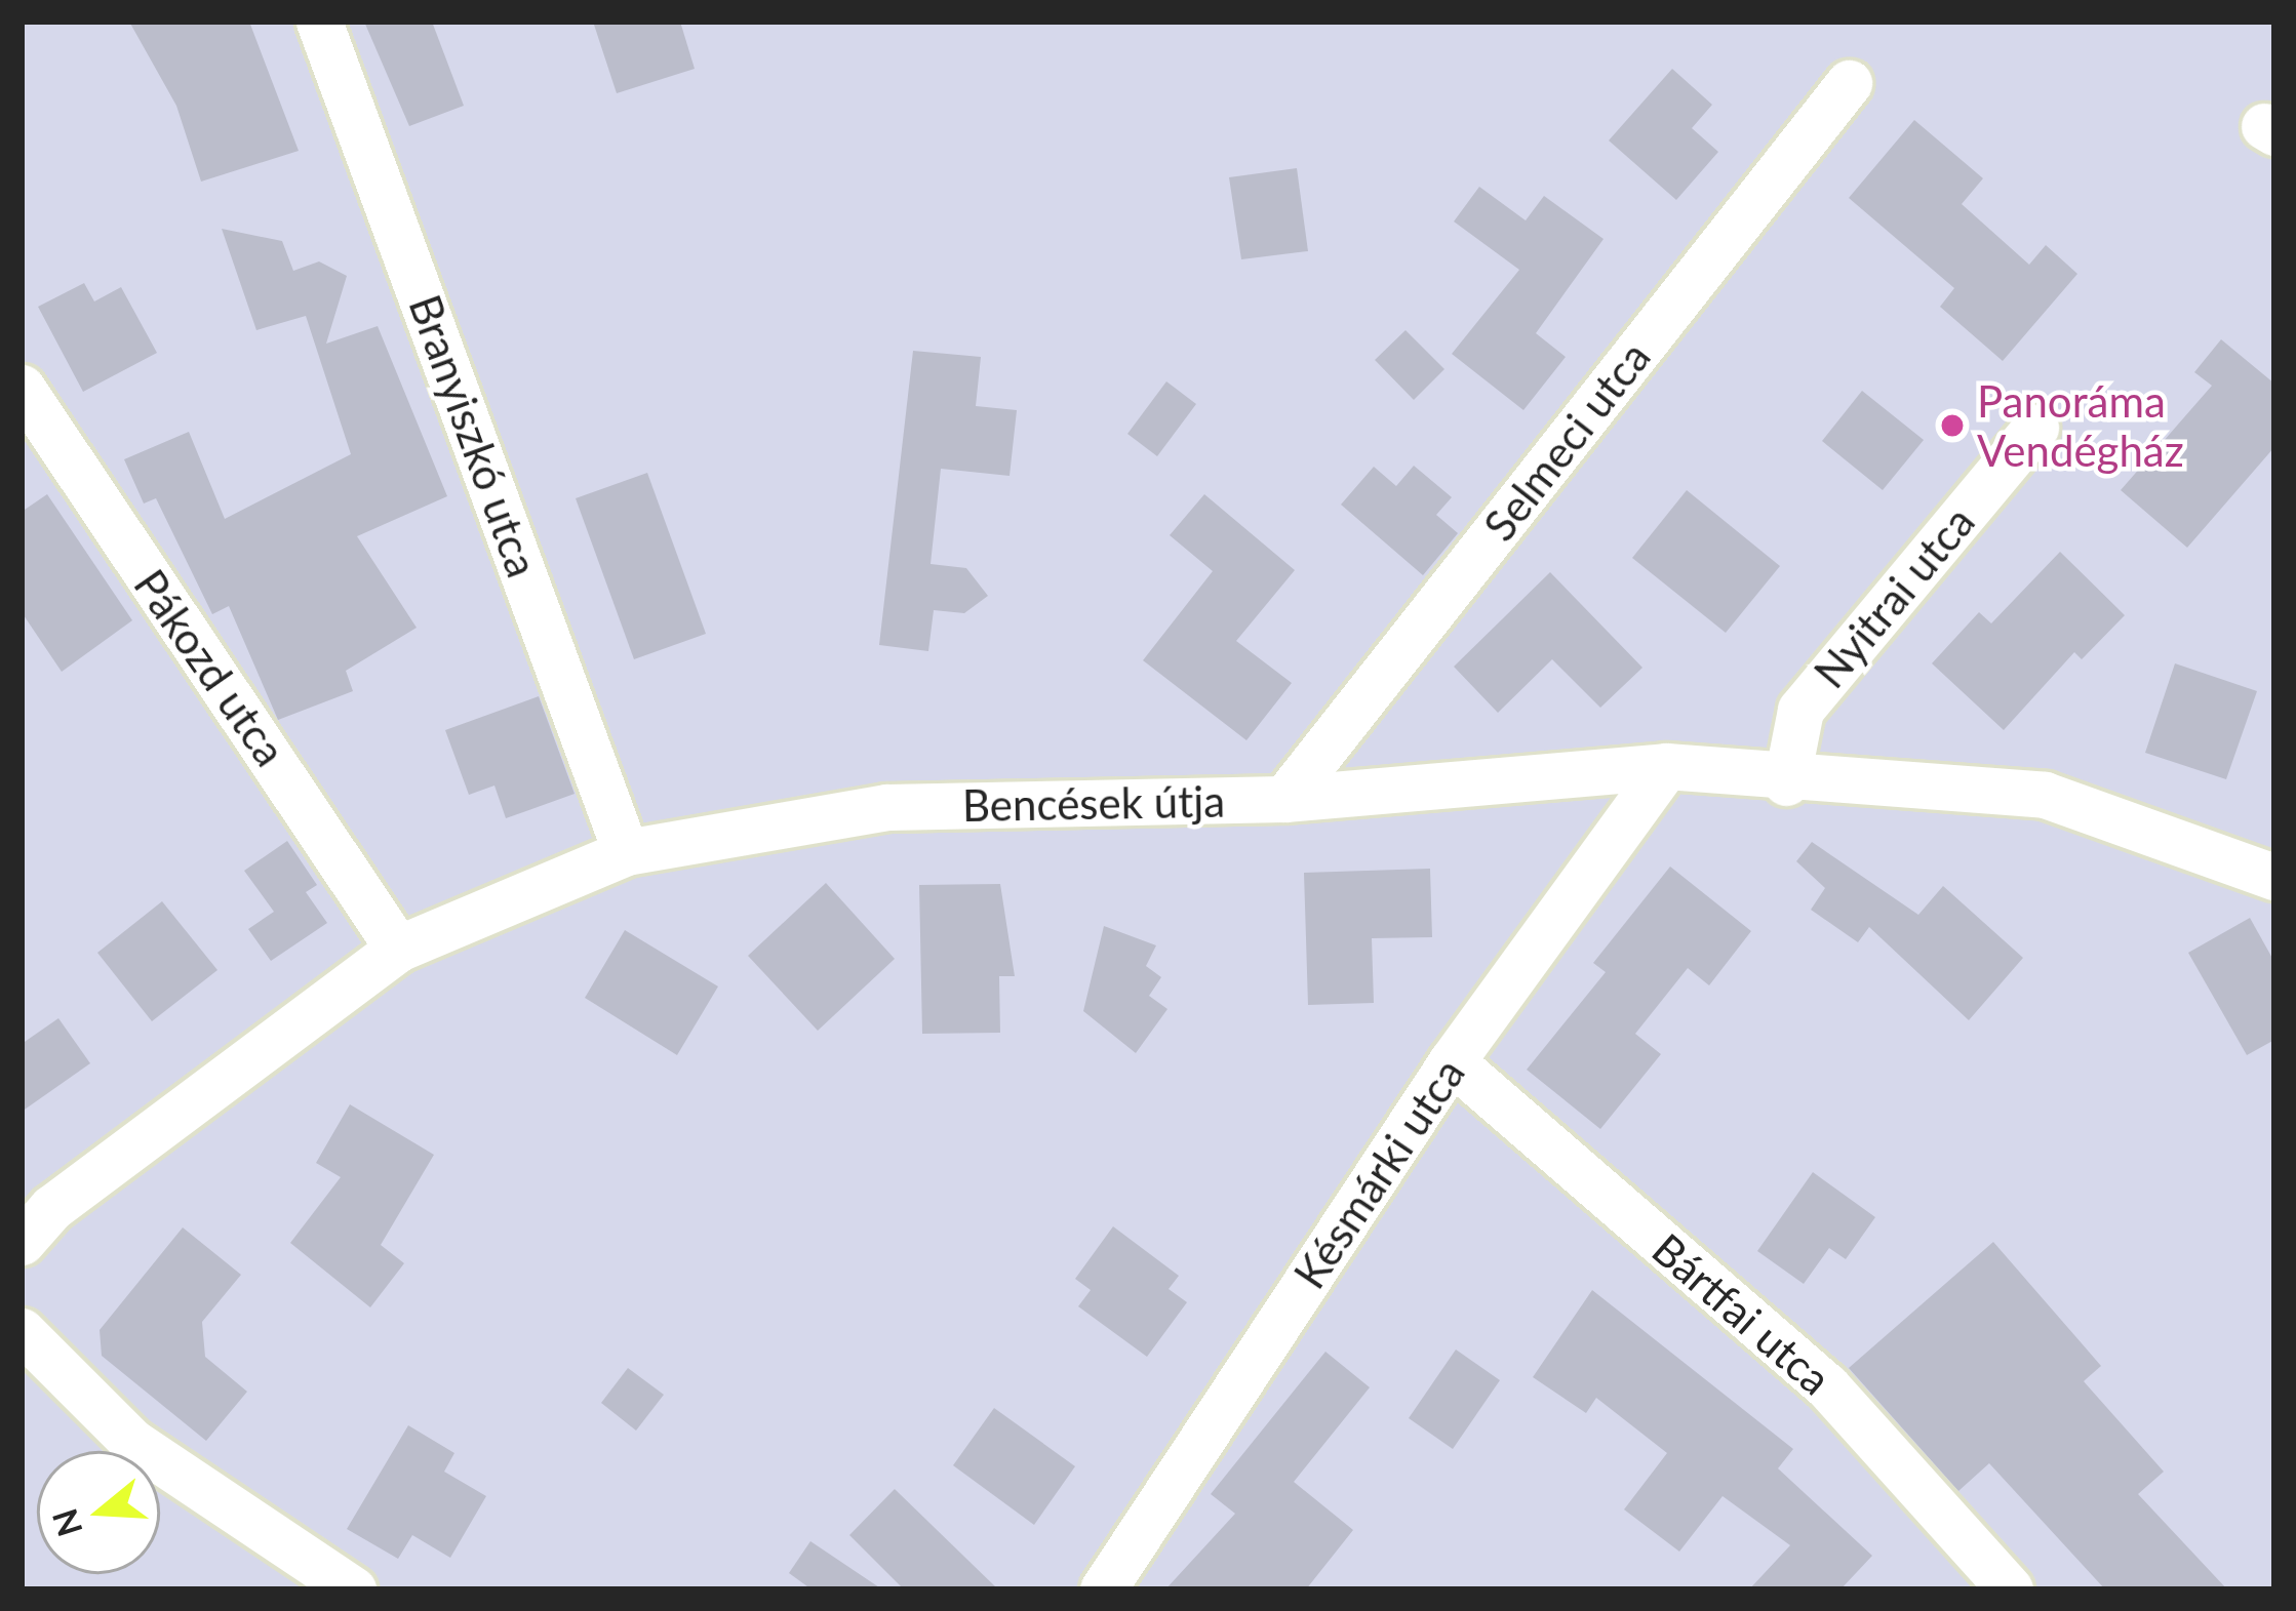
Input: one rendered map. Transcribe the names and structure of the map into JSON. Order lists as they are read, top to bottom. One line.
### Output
{"streets":{"street":["Branyiszkó utca","Selmeci utca","Nyitrai utca","Pákozd utca","Bencések útja","Késmárki utca","Bártfai utca"]},"crossings":[["Branyiszkó utca","Bencések útja"],["Selmeci utca","Bencések útja"],["Nyitrai utca","Bencések útja"],["Pákozd utca","Bencések útja"],["Bencések útja","Késmárki utca"],["Késmárki utca","Bártfai utca"]],"places":["Panoráma Vendégház"],"north":"left"}
